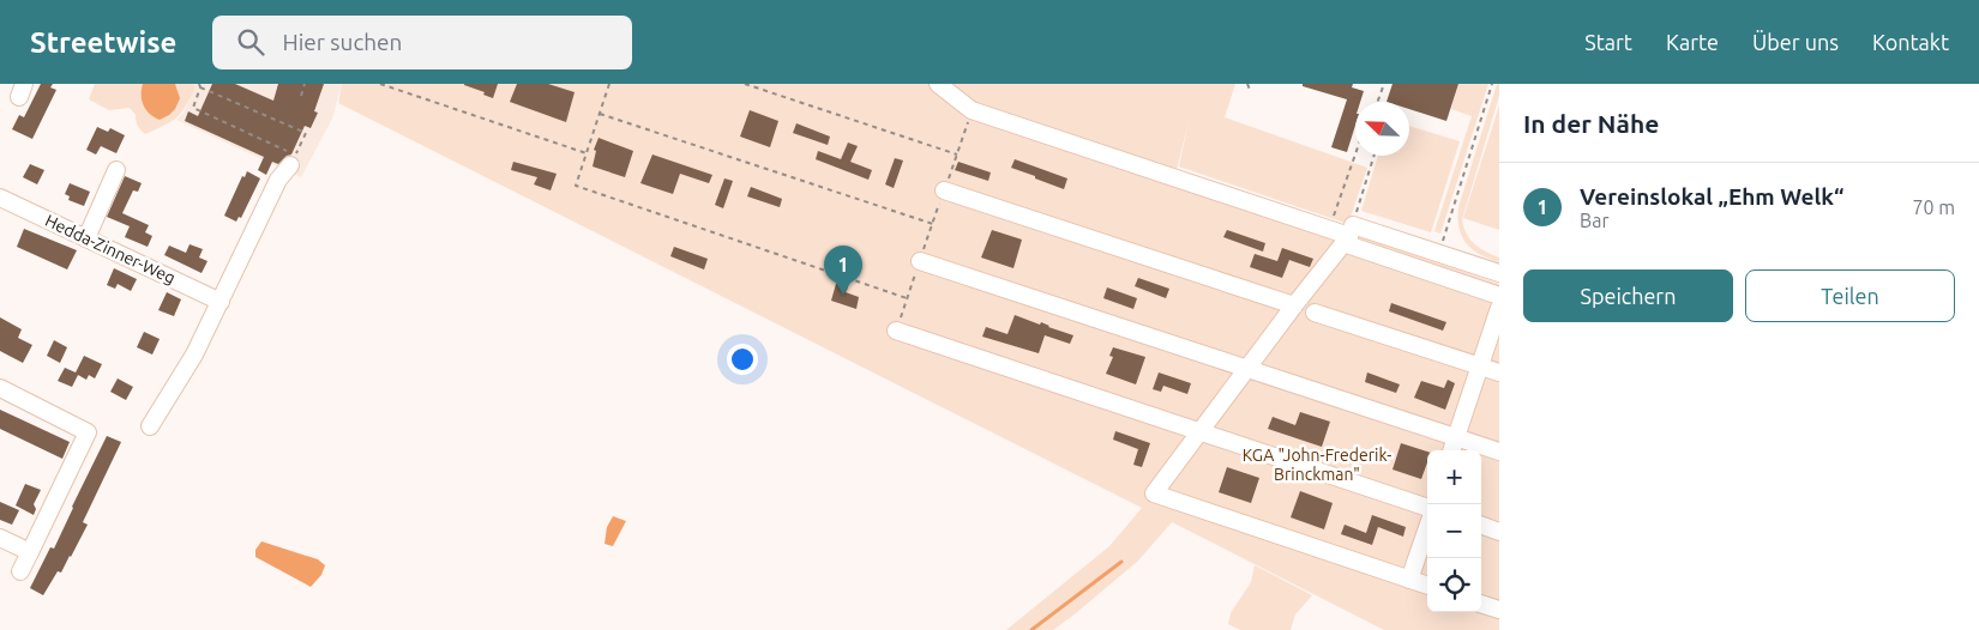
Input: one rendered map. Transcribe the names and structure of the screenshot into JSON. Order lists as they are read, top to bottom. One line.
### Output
{"streets":{"street":["Hedda-Zinner-Weg"]},"parks":["KGA \"John-Frederik- Brinckman\""],"north":"top left","page":{"header":"Streetwise","search":"Hier suchen","nav":["Start","Karte","Über uns","Kontakt"],"heading":"In der Nähe","list":[{"mark":"1","name":"Vereinslokal „Ehm Welk“","note":"Bar","value":"70 m"}],"pins":"1","buttons":["Speichern","Teilen"],"map_buttons":["+","−"]}}
